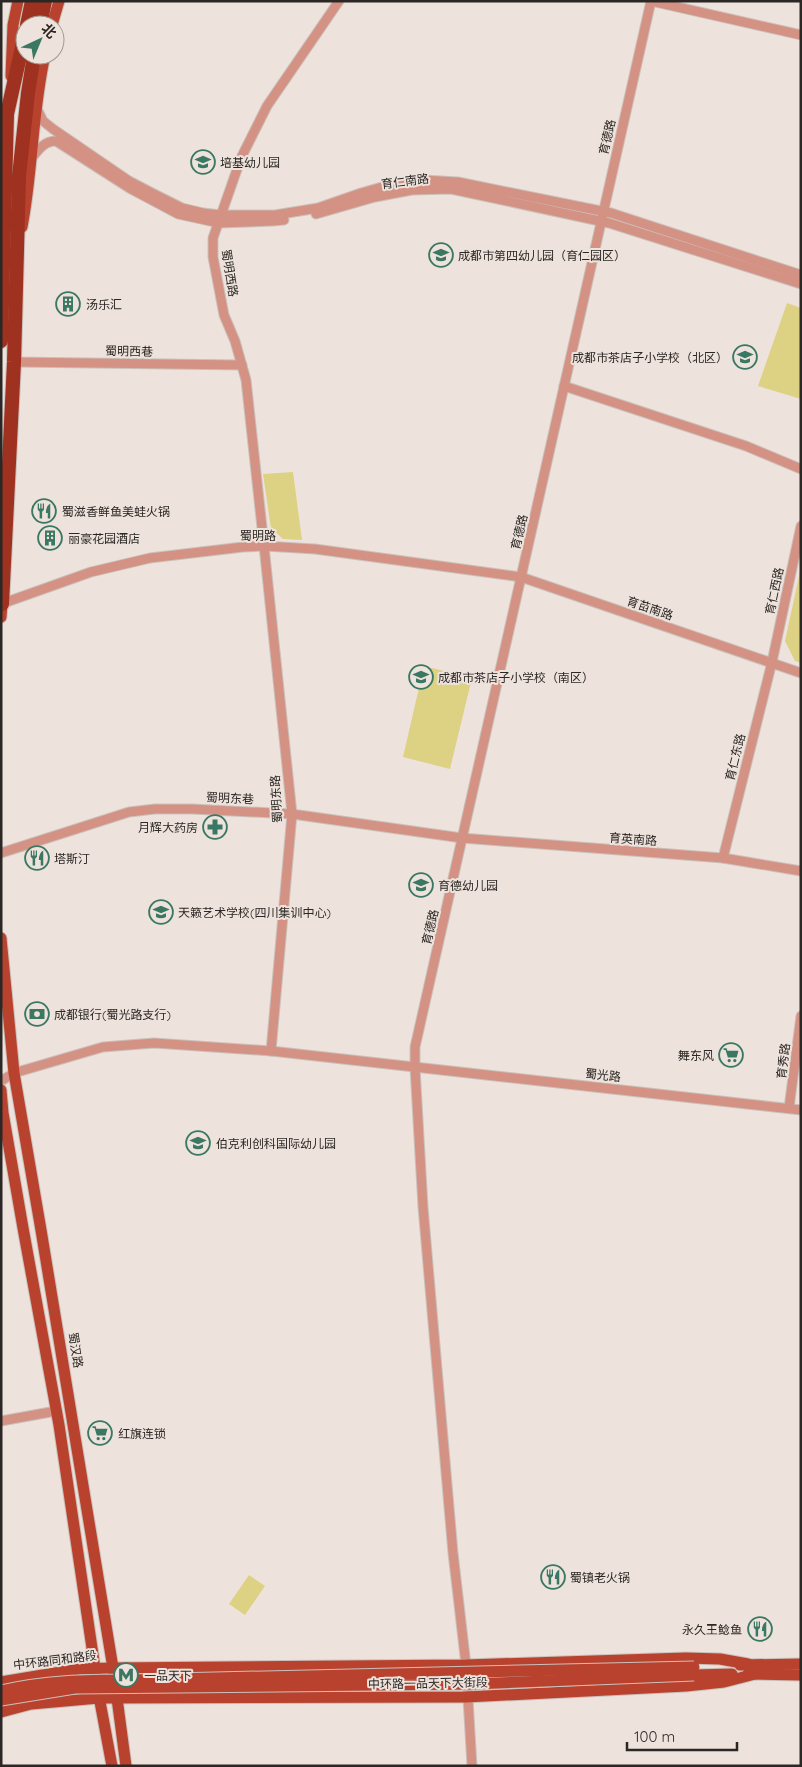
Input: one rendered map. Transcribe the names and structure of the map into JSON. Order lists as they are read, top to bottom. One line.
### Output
{"streets":{"main road":["蜀汉路","中环路同和路段","中环路一品天下大街段"],"street":["育德路","育仁南路","蜀明西路","蜀明西巷","蜀明路","育仁西路","育苗南路","育仁东路","蜀明东巷","蜀明东路","育英南路","育秀路","蜀光路"]},"crossings":[["育德路","育仁南路"],["育德路","蜀明路"],["育德路","育苗南路"],["育德路","蜀明东巷"],["育德路","育英南路"],["育德路","蜀光路"],["育德路","中环路一品天下大街段"],["育仁南路","蜀明西路"],["蜀明西路","蜀明西巷"],["蜀明西路","蜀明路"],["蜀明西路","蜀明东路"],["蜀明路","育苗南路"],["蜀明路","蜀明东路"],["育仁西路","育苗南路"],["育仁西路","育仁东路"],["育苗南路","育仁东路"],["育仁东路","育英南路"],["蜀明东巷","蜀明东路"],["蜀明东巷","育英南路"],["蜀明东路","蜀光路"],["育秀路","蜀光路"],["蜀光路","蜀汉路"],["蜀汉路","中环路同和路段"],["蜀汉路","中环路一品天下大街段"],["中环路同和路段","中环路一品天下大街段"]],"places":{"school or university":["培基幼儿园","成都市第四幼儿园（育仁园区）","成都市茶店子小学校（北区）","成都市茶店子小学校（南区）","育德幼儿园","天籁艺术学校(四川集训中心)","伯克利创科国际幼儿园"],"building":["汤乐汇","丽豪花园酒店"],"restaurant":["蜀滋香鲜鱼美蛙火锅","塔斯汀","蜀镇老火锅","永久王鲶鱼"],"pharmacy":["月辉大药房"],"bank":["成都银行(蜀光路支行)"],"supermarket":["舞东风","红旗连锁"],"metro station":["一品天下"]},"scale_bar":"100 m","north":"top right"}
